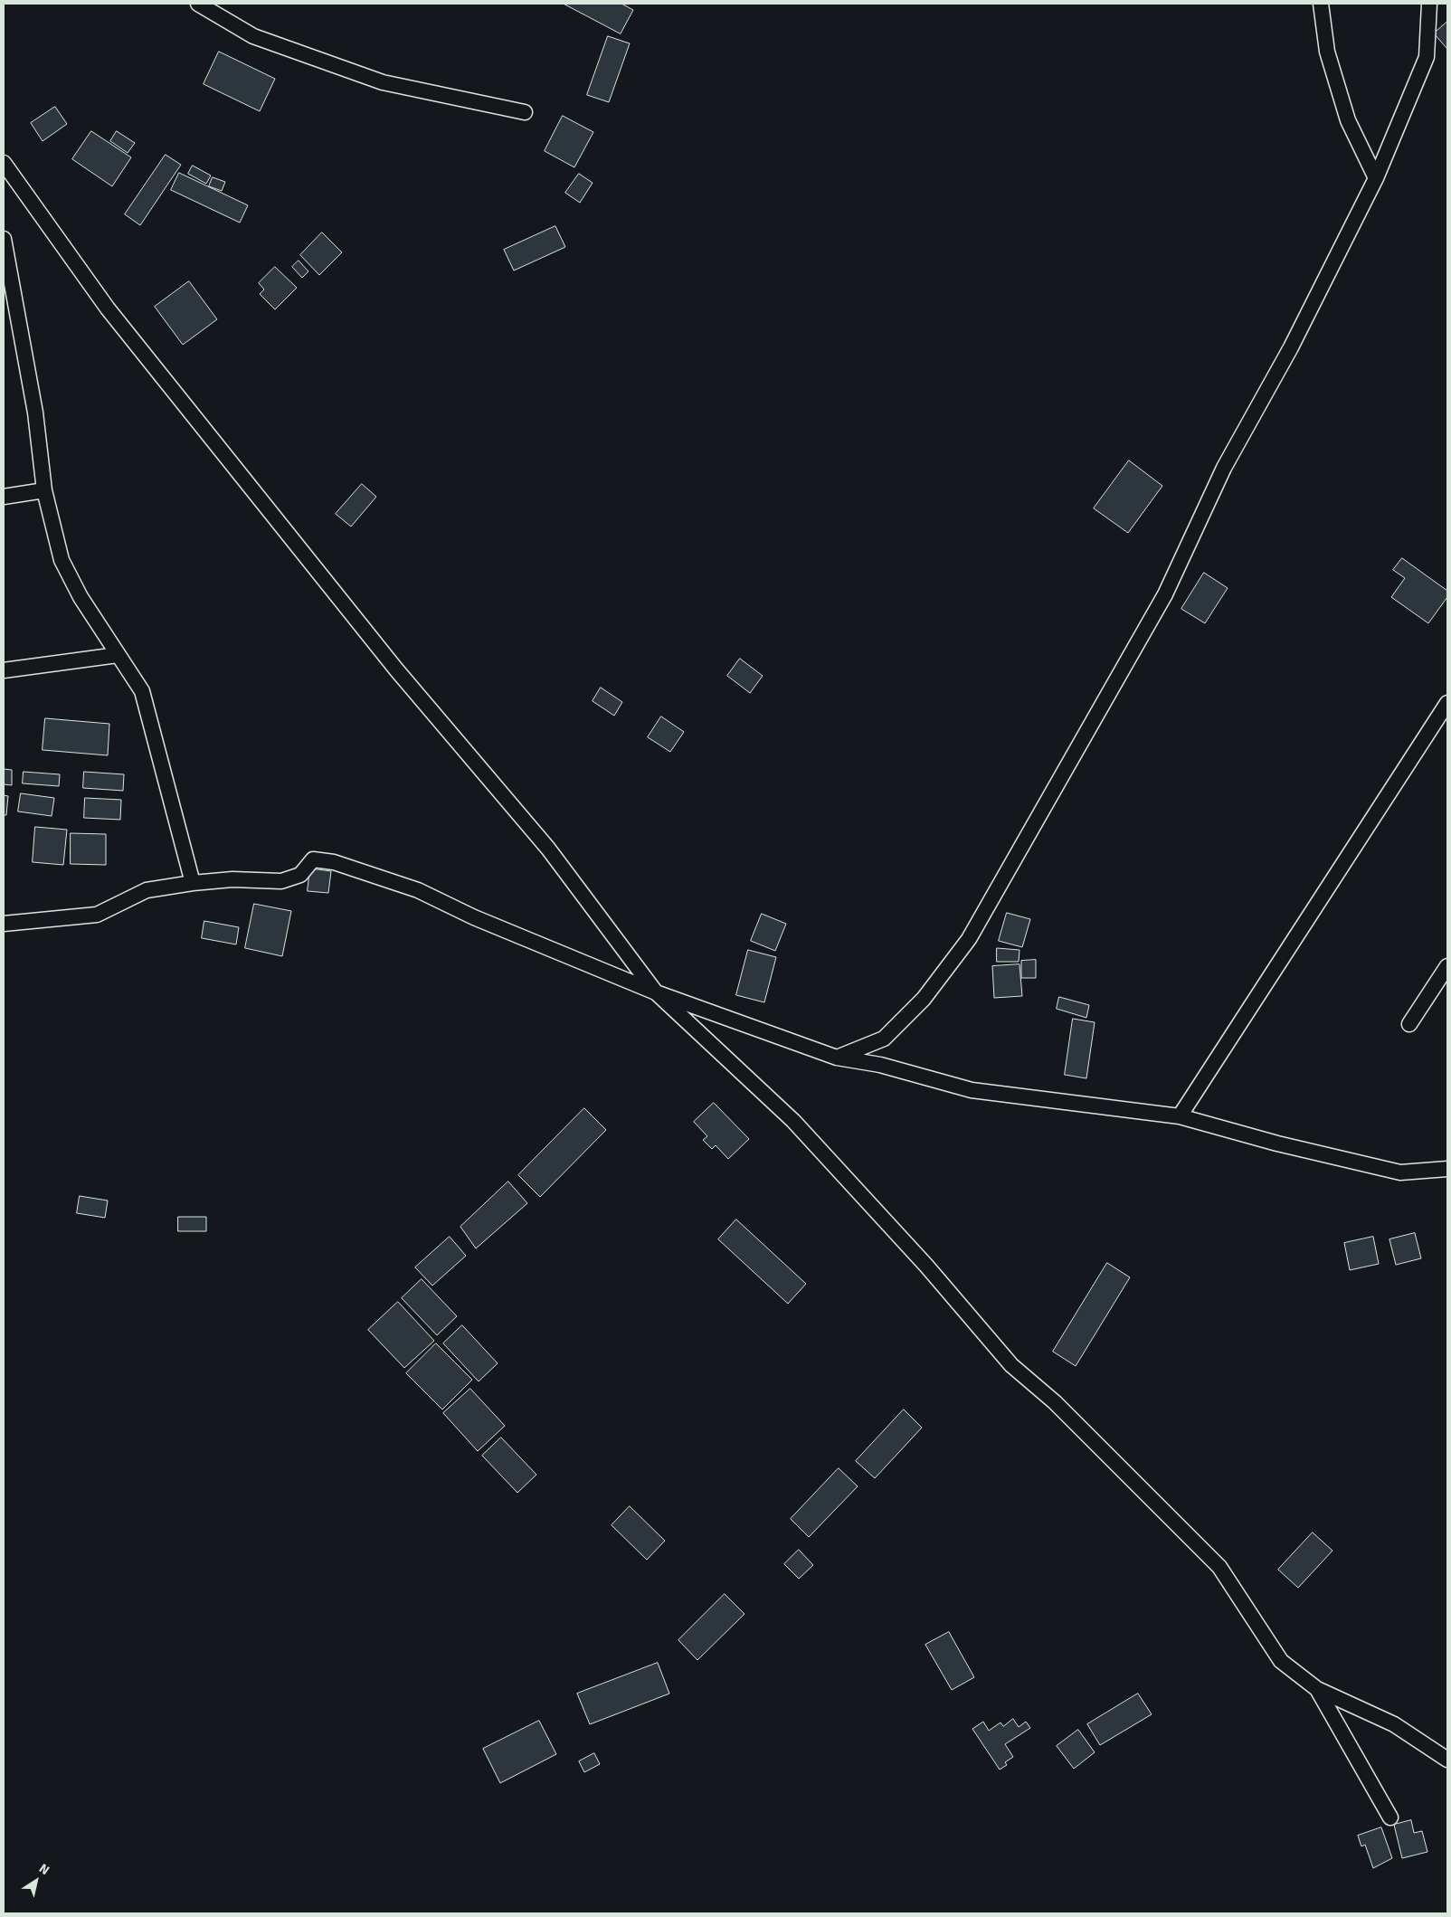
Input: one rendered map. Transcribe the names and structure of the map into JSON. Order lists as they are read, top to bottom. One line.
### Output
{"north":"top right"}
